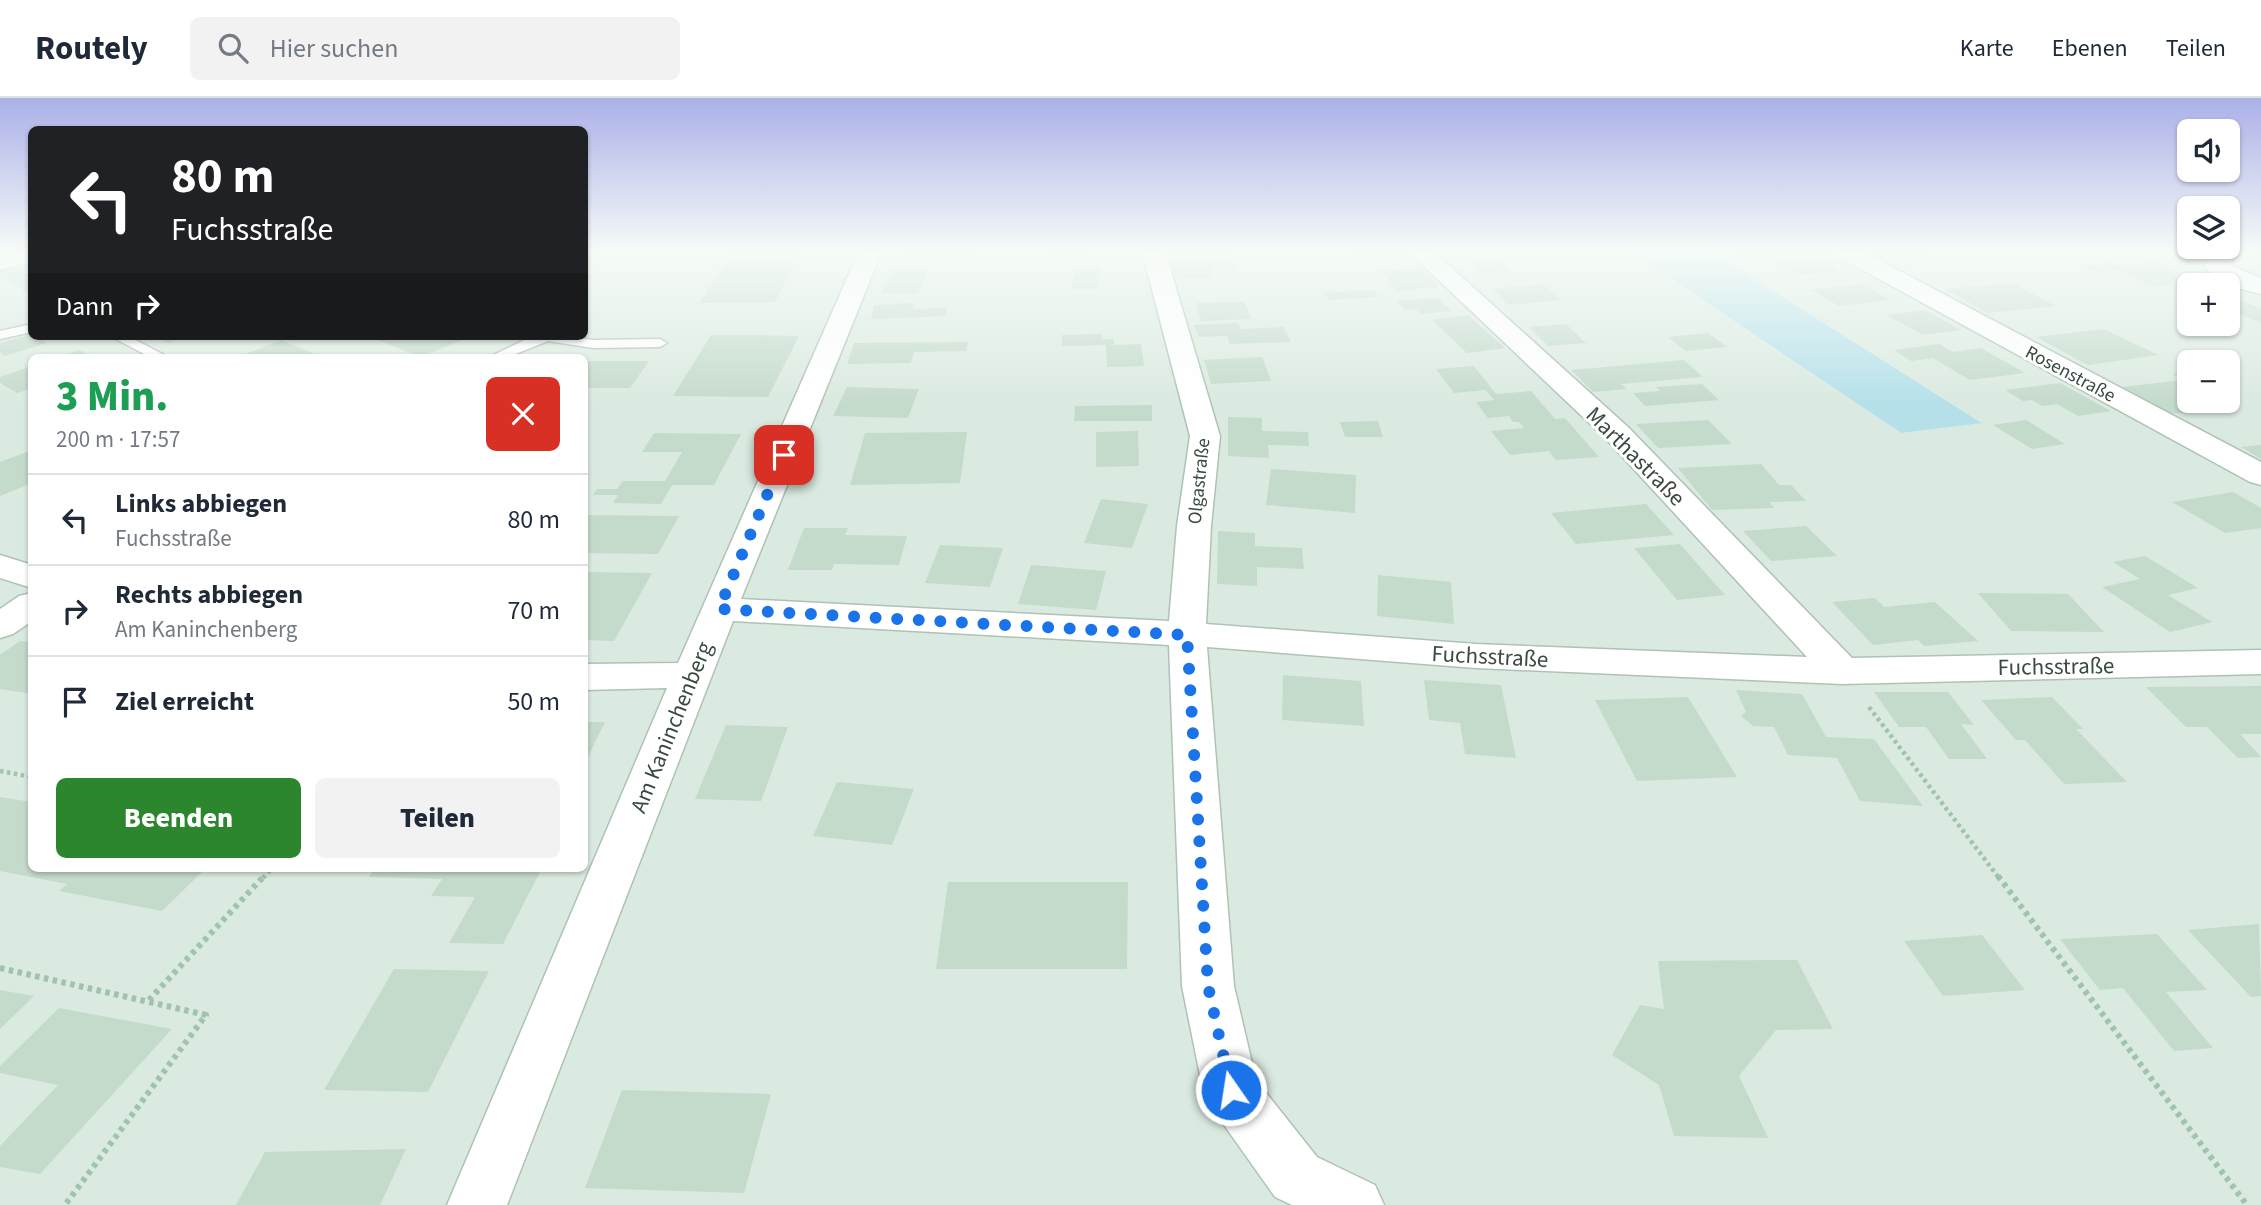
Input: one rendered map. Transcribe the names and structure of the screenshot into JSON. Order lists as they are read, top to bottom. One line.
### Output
{"streets":{"street":["Rosenstraße","Marthastraße","Olgastraße","Fuchsstraße","Am Kaninchenberg"]},"crossings":[["Marthastraße","Fuchsstraße"],["Olgastraße","Fuchsstraße"],["Fuchsstraße","Am Kaninchenberg"]],"page":{"header":"Routely","search":"Hier suchen","nav":["Karte","Ebenen","Teilen"],"map_buttons":["+","−"],"turn":["80 m","Fuchsstraße"],"then":"Dann","heading":["3 Min.","200 m · 17:57"],"list":[{"name":"Links abbiegen","note":"Fuchsstraße","value":"80 m"},{"name":"Rechts abbiegen","note":"Am Kaninchenberg","value":"70 m"},{"name":"Ziel erreicht","value":"50 m"}],"buttons":["Beenden","Teilen"]}}
